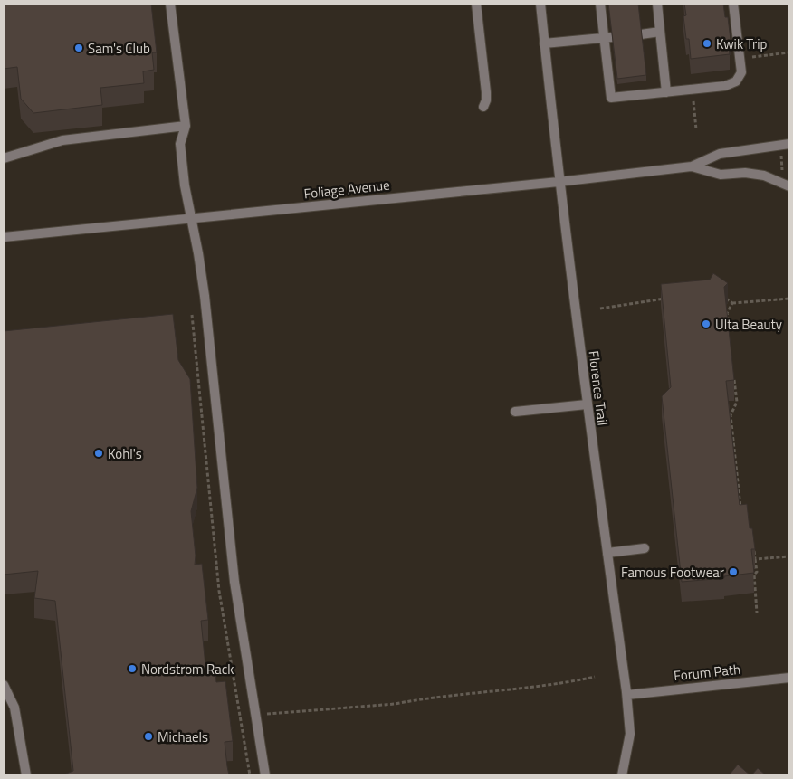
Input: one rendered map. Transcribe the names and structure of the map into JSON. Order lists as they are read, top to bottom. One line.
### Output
{"streets":{"street":["Foliage Avenue","Florence Trail","Forum Path"]},"crossings":[["Foliage Avenue","Florence Trail"],["Florence Trail","Forum Path"]],"places":["Kwik Trip","Sam's Club","Ulta Beauty","Kohl's","Famous Footwear","Nordstrom Rack","Michaels"]}
